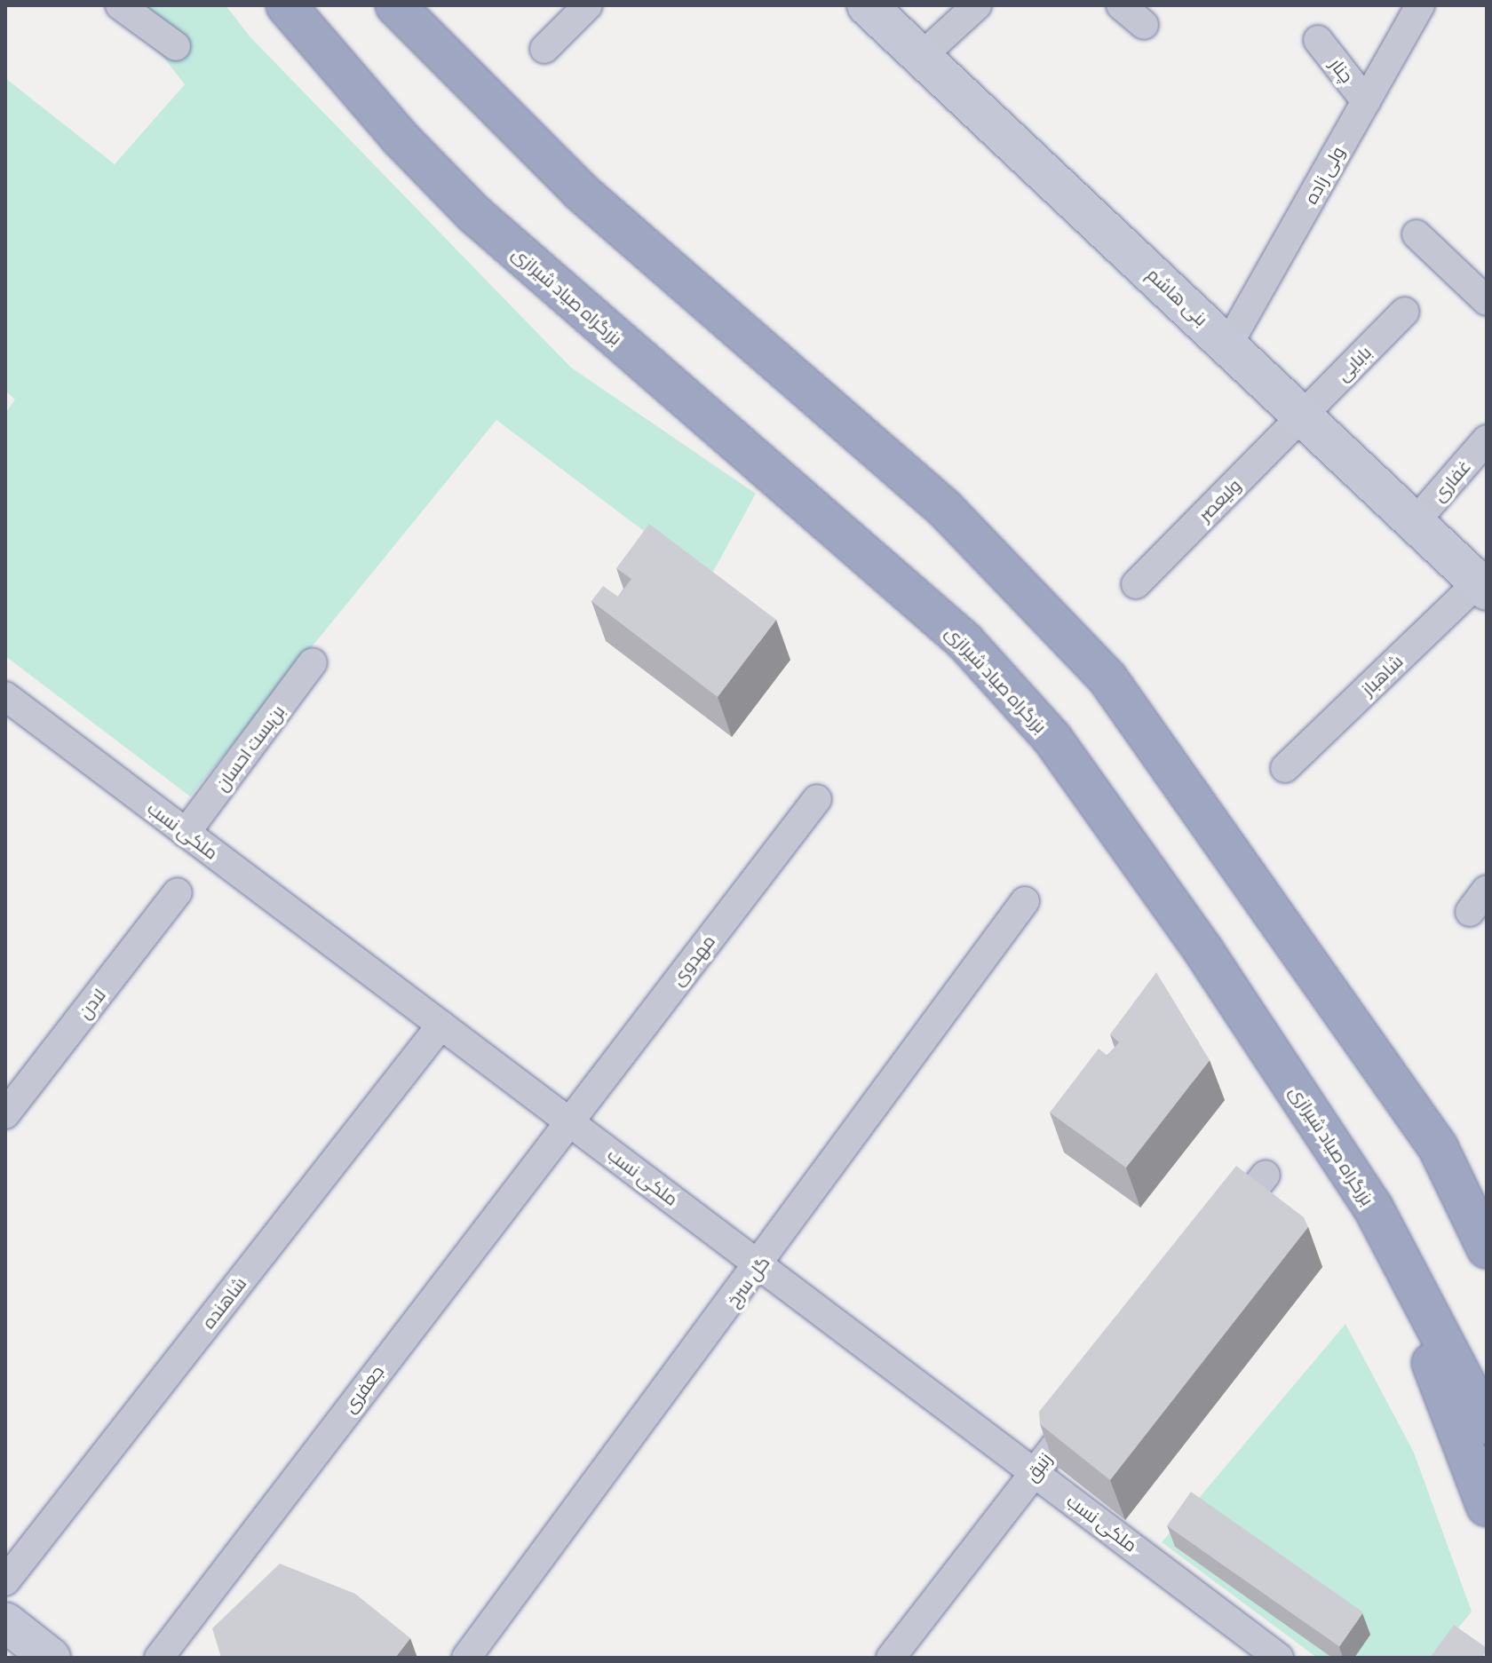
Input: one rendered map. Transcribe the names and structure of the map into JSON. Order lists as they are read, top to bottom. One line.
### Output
{"streets":{"highway":["بزرگراه صیاد شیرازی"],"main road":["بنی هاشم"],"street":["چنار","ولی زاده","بابایی","غفاری","ولیعصر","شاهباز","بن‌بست احسان","ملکی نسب","مهدوی","لادن","گل سرخ","شاهنده","جعفری","زنبق"]},"crossings":[["چنار","ولی زاده"],["ولی زاده","بنی هاشم"],["بنی هاشم","بابایی"],["بنی هاشم","غفاری"],["بنی هاشم","ولیعصر"],["بنی هاشم","شاهباز"],["بابایی","ولیعصر"],["بن‌بست احسان","ملکی نسب"],["ملکی نسب","مهدوی"],["ملکی نسب","گل سرخ"],["ملکی نسب","شاهنده"],["ملکی نسب","جعفری"],["ملکی نسب","زنبق"],["مهدوی","جعفری"]]}
